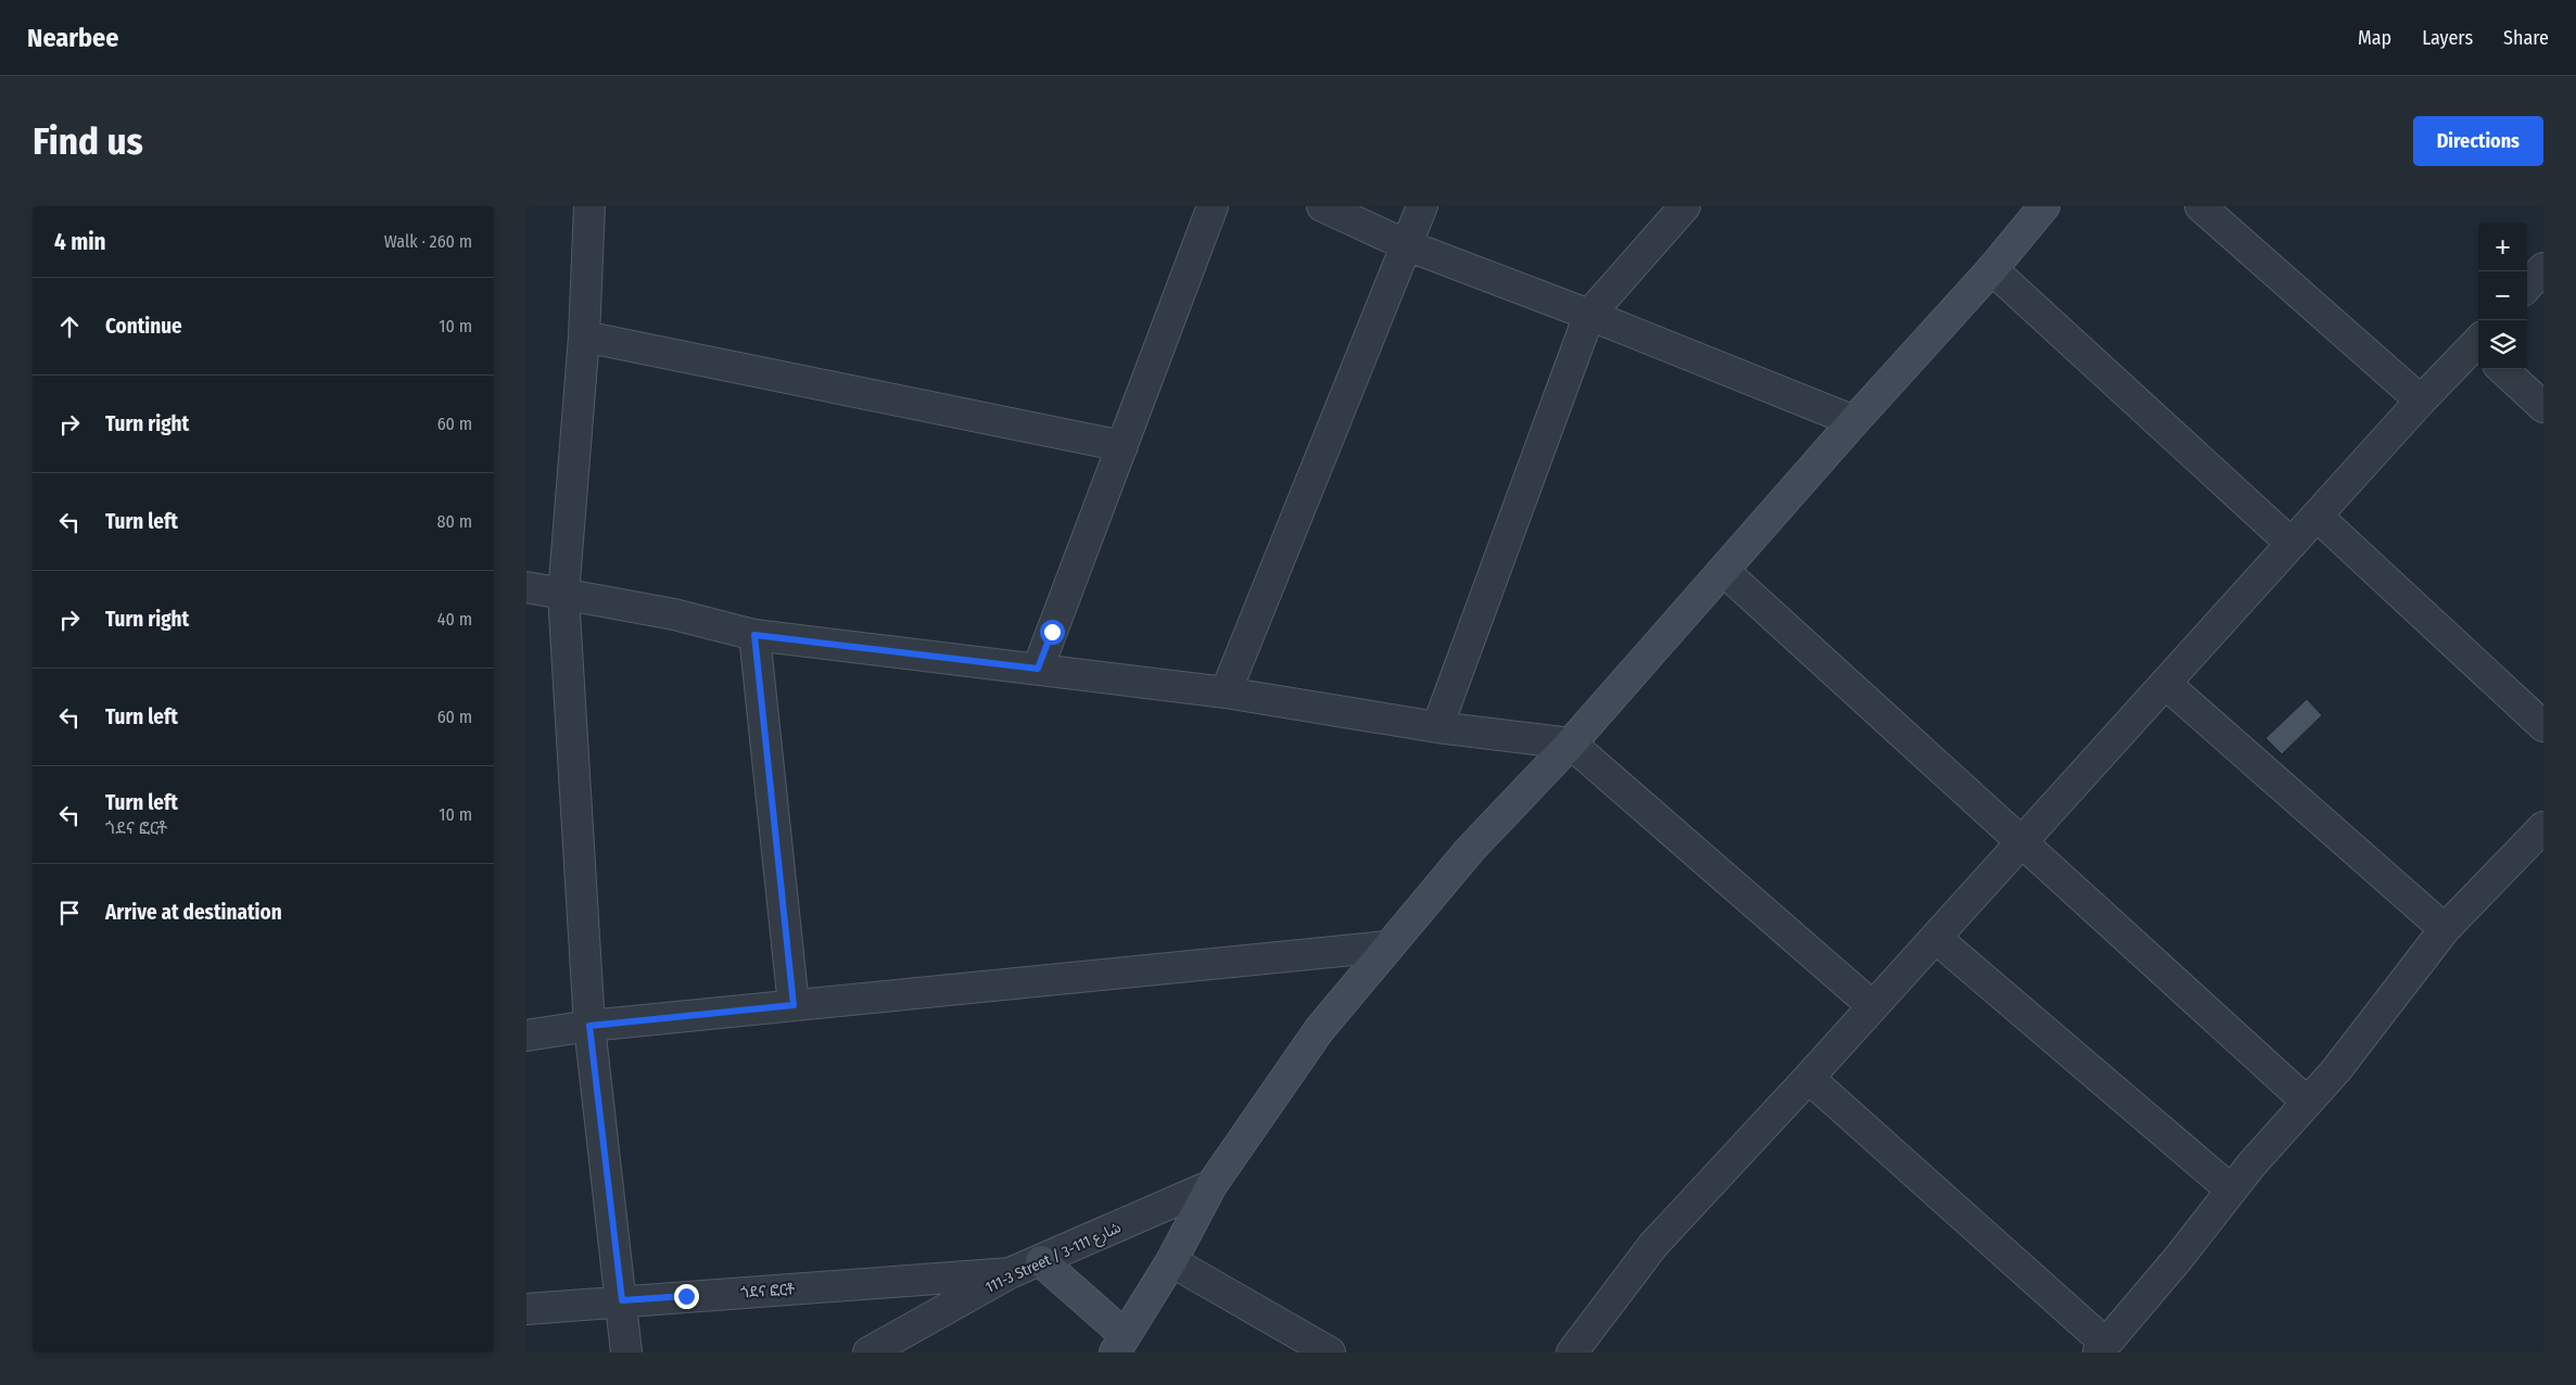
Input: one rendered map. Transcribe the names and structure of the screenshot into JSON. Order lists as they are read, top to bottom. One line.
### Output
{"streets":{"street":["111-3 Street / شارع 111-3","ጎደና ፎርቶ"]},"crossings":[["111-3 Street / شارع 111-3","ጎደና ፎርቶ"]],"page":{"header":"Nearbee","nav":["Map","Layers","Share"],"buttons":"Directions","title":"Find us","heading":["4 min","Walk · 260 m"],"map_buttons":["+","−"],"list":[["Continue","10 m"],["Turn right","60 m"],["Turn left","80 m"],["Turn right","40 m"],["Turn left","60 m"],["Turn left","ጎደና ፎርቶ","10 m"],"Arrive at destination"]}}
